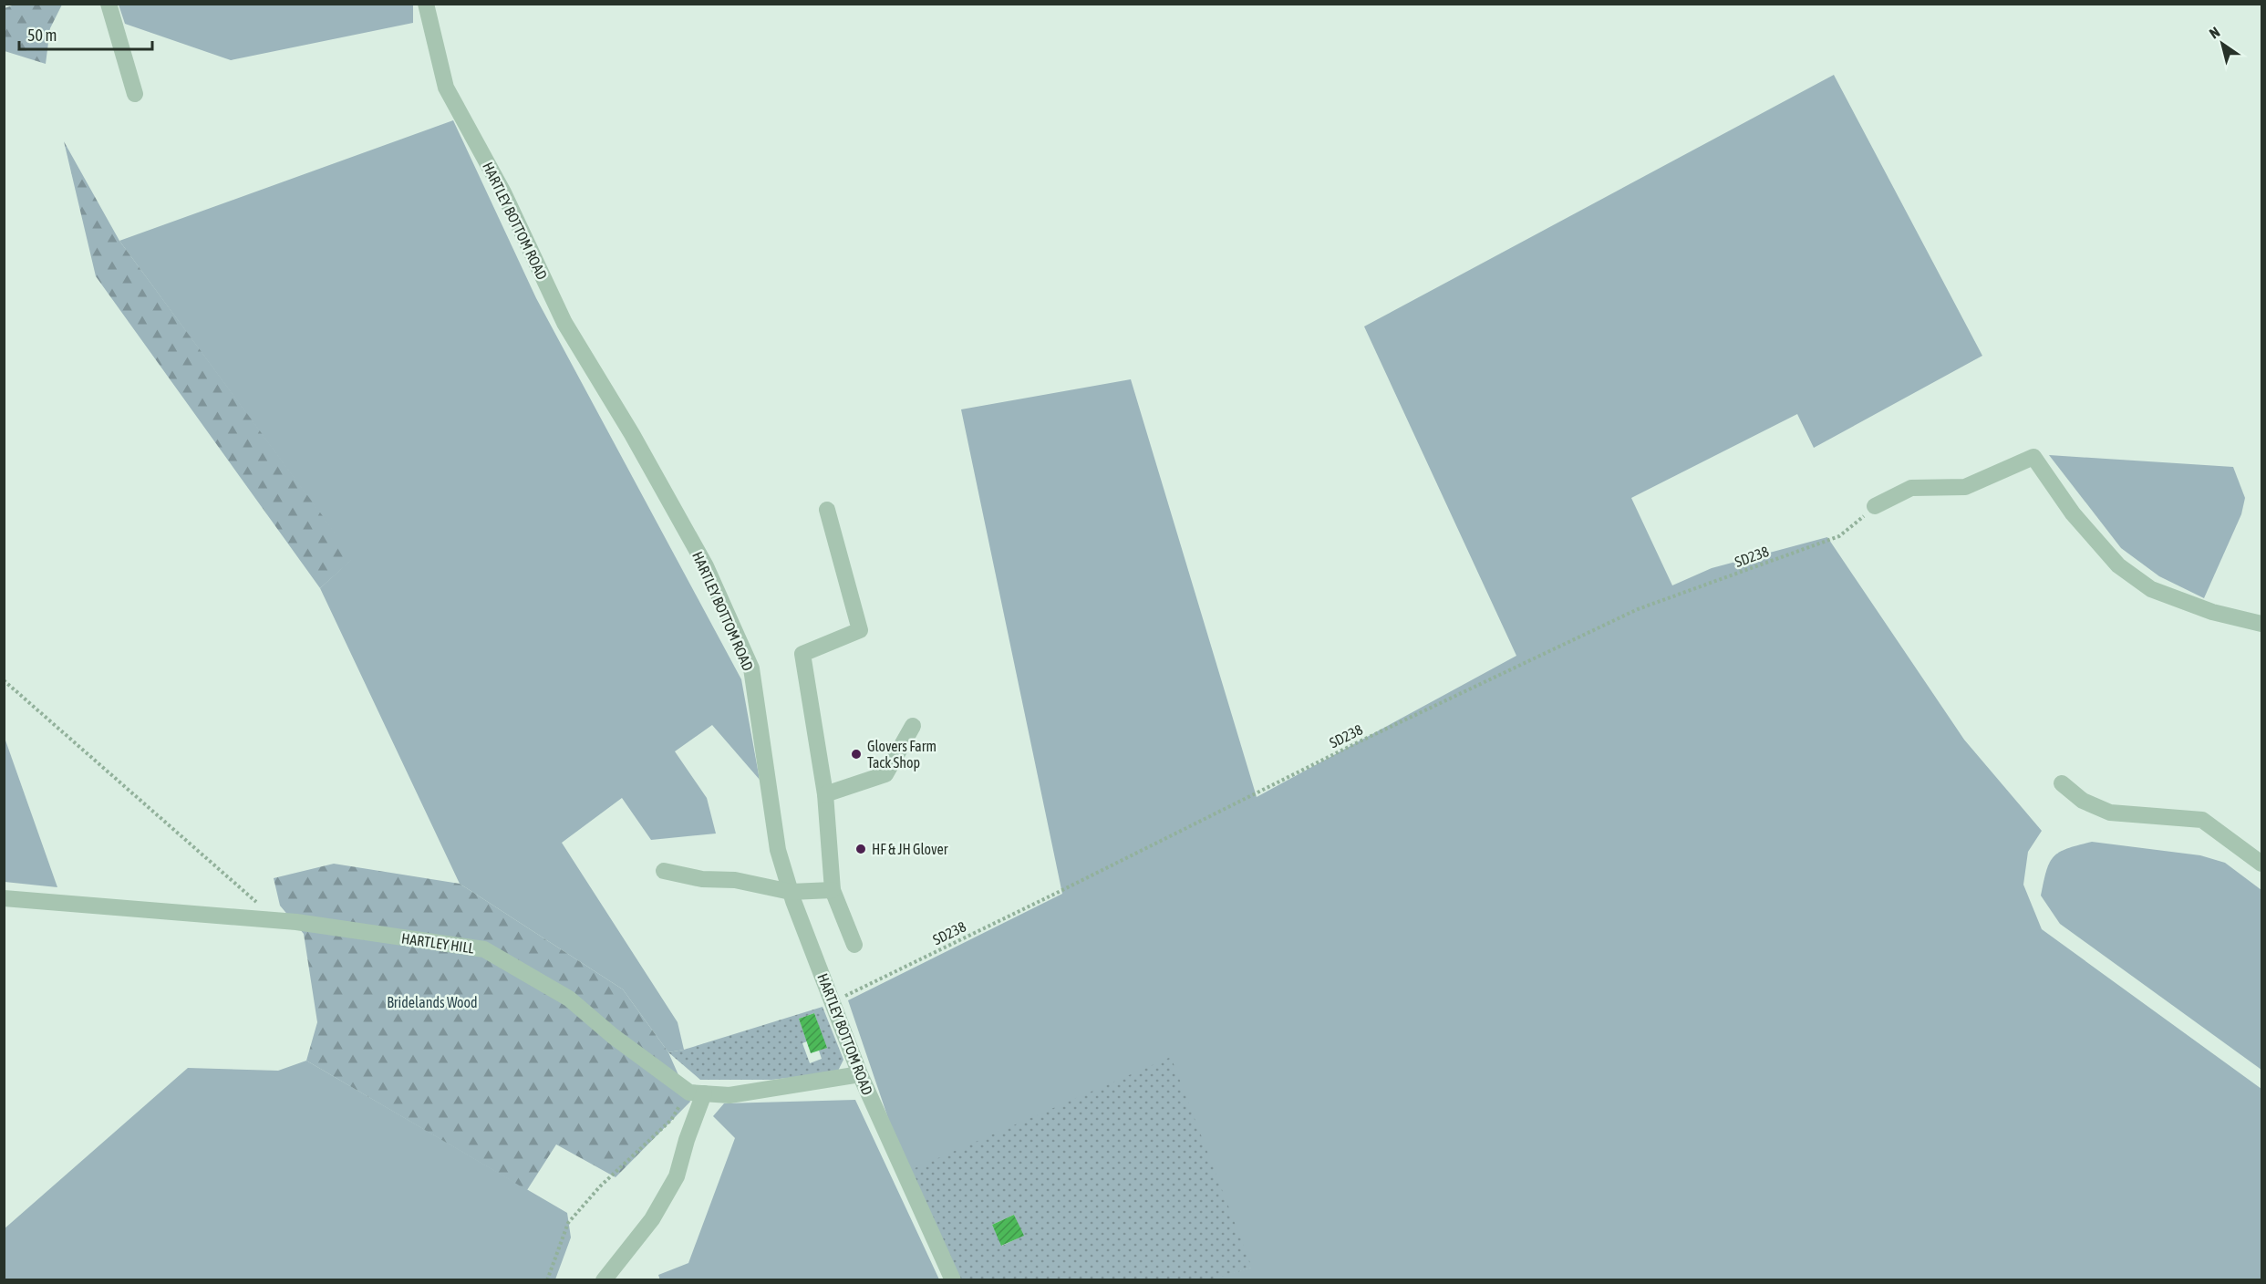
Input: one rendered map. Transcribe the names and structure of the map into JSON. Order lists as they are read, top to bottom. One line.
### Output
{"streets":{"street":["HARTLEY BOTTOM ROAD","HARTLEY HILL"],"path":["SD238"]},"crossings":[["HARTLEY BOTTOM ROAD","SD238"]],"parks":["Bridelands Wood"],"places":["Glovers Farm Tack Shop","HF & JH Glover"],"scale_bar":"50 m","north":"top left"}
